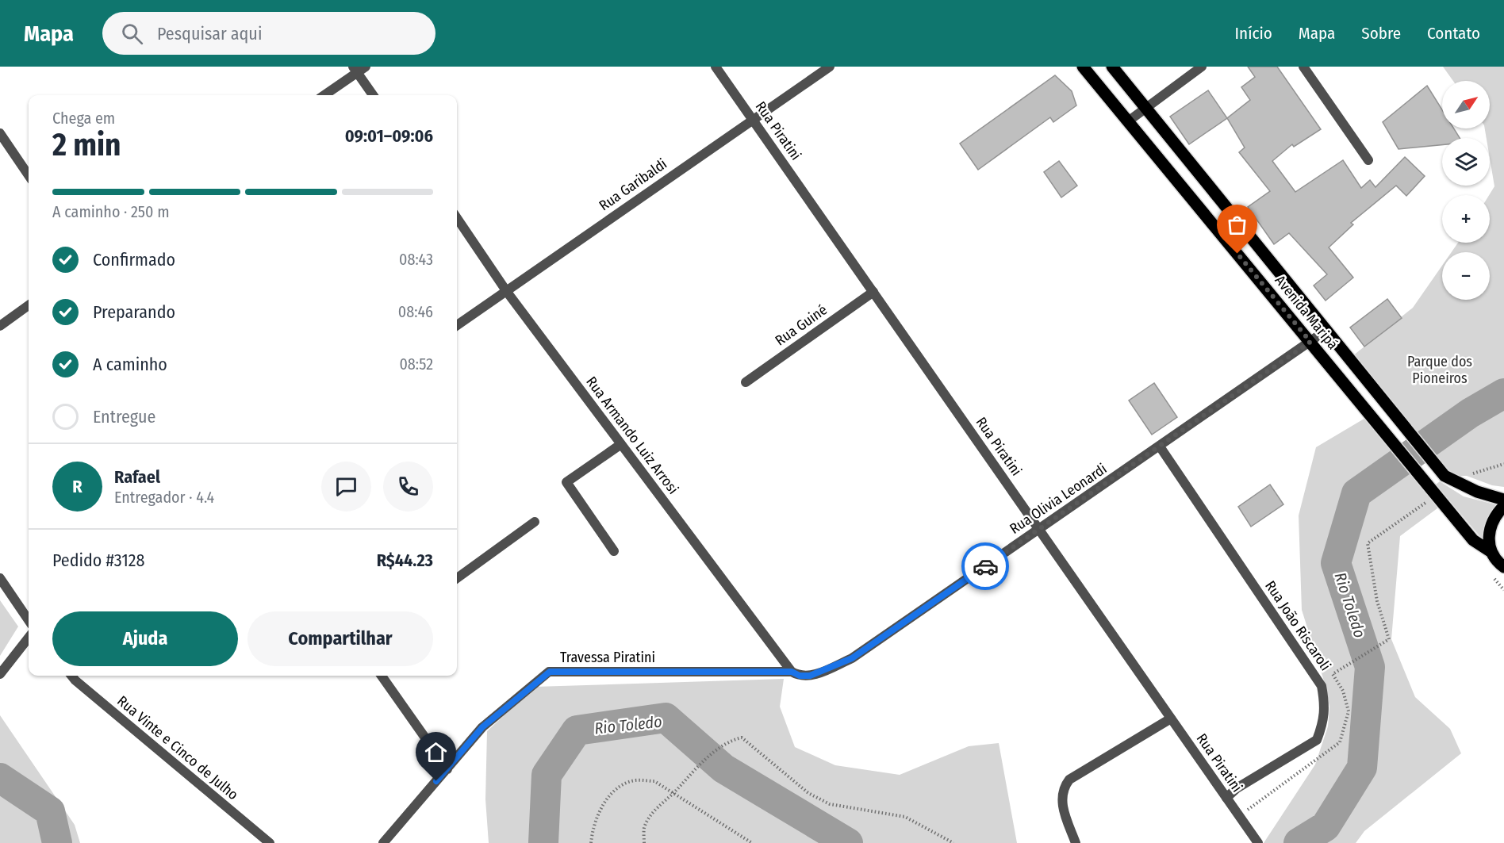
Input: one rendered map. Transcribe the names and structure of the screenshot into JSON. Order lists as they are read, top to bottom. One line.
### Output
{"streets":{"main road":["Avenida Maripá"],"street":["Rua Piratini","Rua Garibaldi","Rua Guiné","Rua Armando Luiz Arrosi","Rua Olivia Leonardi","Rua João Riscaroli","Travessa Piratini","Rua Vinte e Cinco de Julho"]},"crossings":[["Rua Piratini","Rua Garibaldi"],["Rua Piratini","Rua Guiné"],["Rua Piratini","Rua Olivia Leonardi"],["Rua Piratini","Rua João Riscaroli"],["Rua Garibaldi","Rua Armando Luiz Arrosi"],["Avenida Maripá","Rua Olivia Leonardi"],["Rua Armando Luiz Arrosi","Rua Olivia Leonardi"],["Rua Armando Luiz Arrosi","Travessa Piratini"],["Rua Olivia Leonardi","Rua João Riscaroli"],["Rua Olivia Leonardi","Travessa Piratini"]],"water":["Rio Toledo"],"parks":["Parque dos Pioneiros"],"north":"top right","page":{"header":"Mapa","search":"Pesquisar aqui","nav":["Início","Mapa","Sobre","Contato"],"map_buttons":["+","−"],"heading":["2 min","Chega em","09:01–09:06"],"panel":["Rafael","Entregador · 4.4","Pedido #3128","R$44.23"],"bar":"A caminho · 250 m","list":[["Confirmado","08:43"],["Preparando","08:46"],["A caminho","08:52"],"Entregue"],"round":"R","buttons":["Ajuda","Compartilhar"]}}
